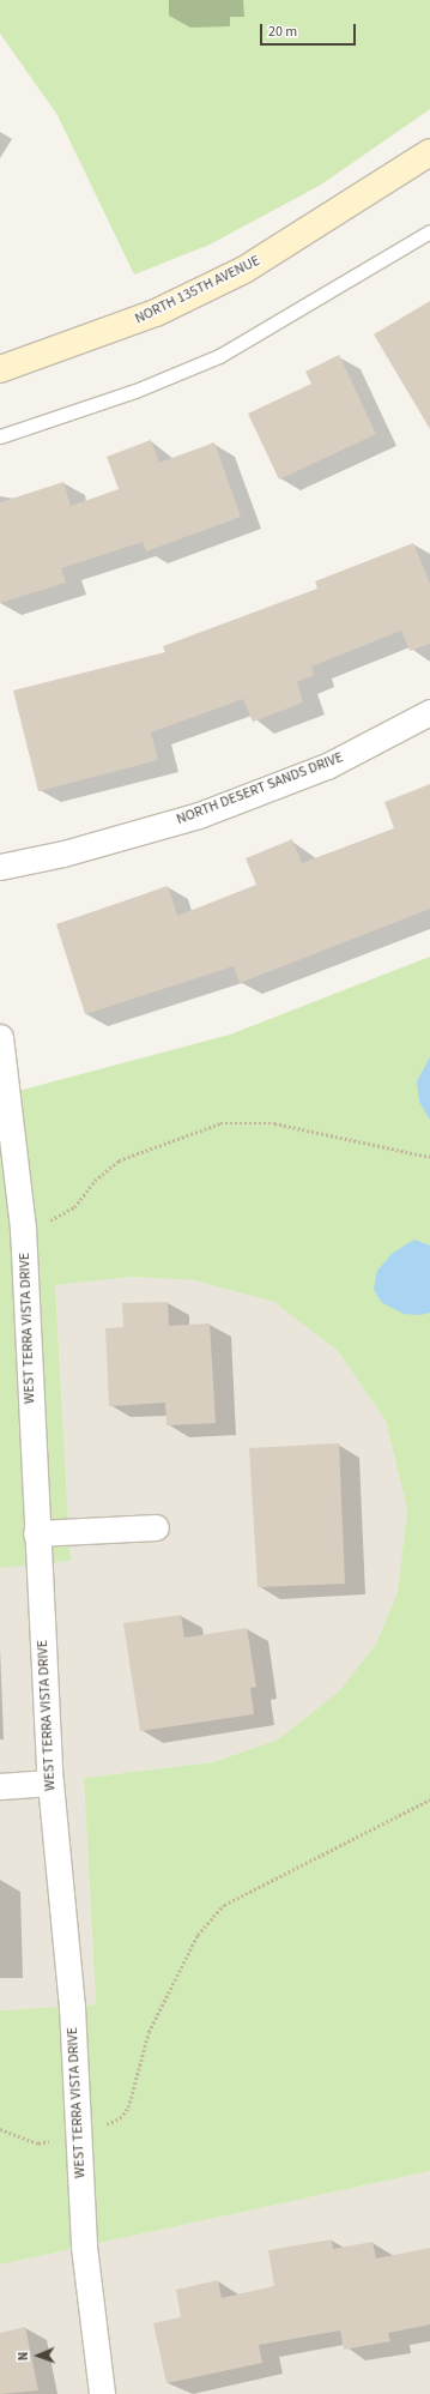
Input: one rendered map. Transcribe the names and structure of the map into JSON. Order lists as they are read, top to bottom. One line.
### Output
{"streets":{"street":["NORTH 135TH AVENUE","NORTH DESERT SANDS DRIVE","WEST TERRA VISTA DRIVE"]},"scale_bar":"20 m","north":"left"}
